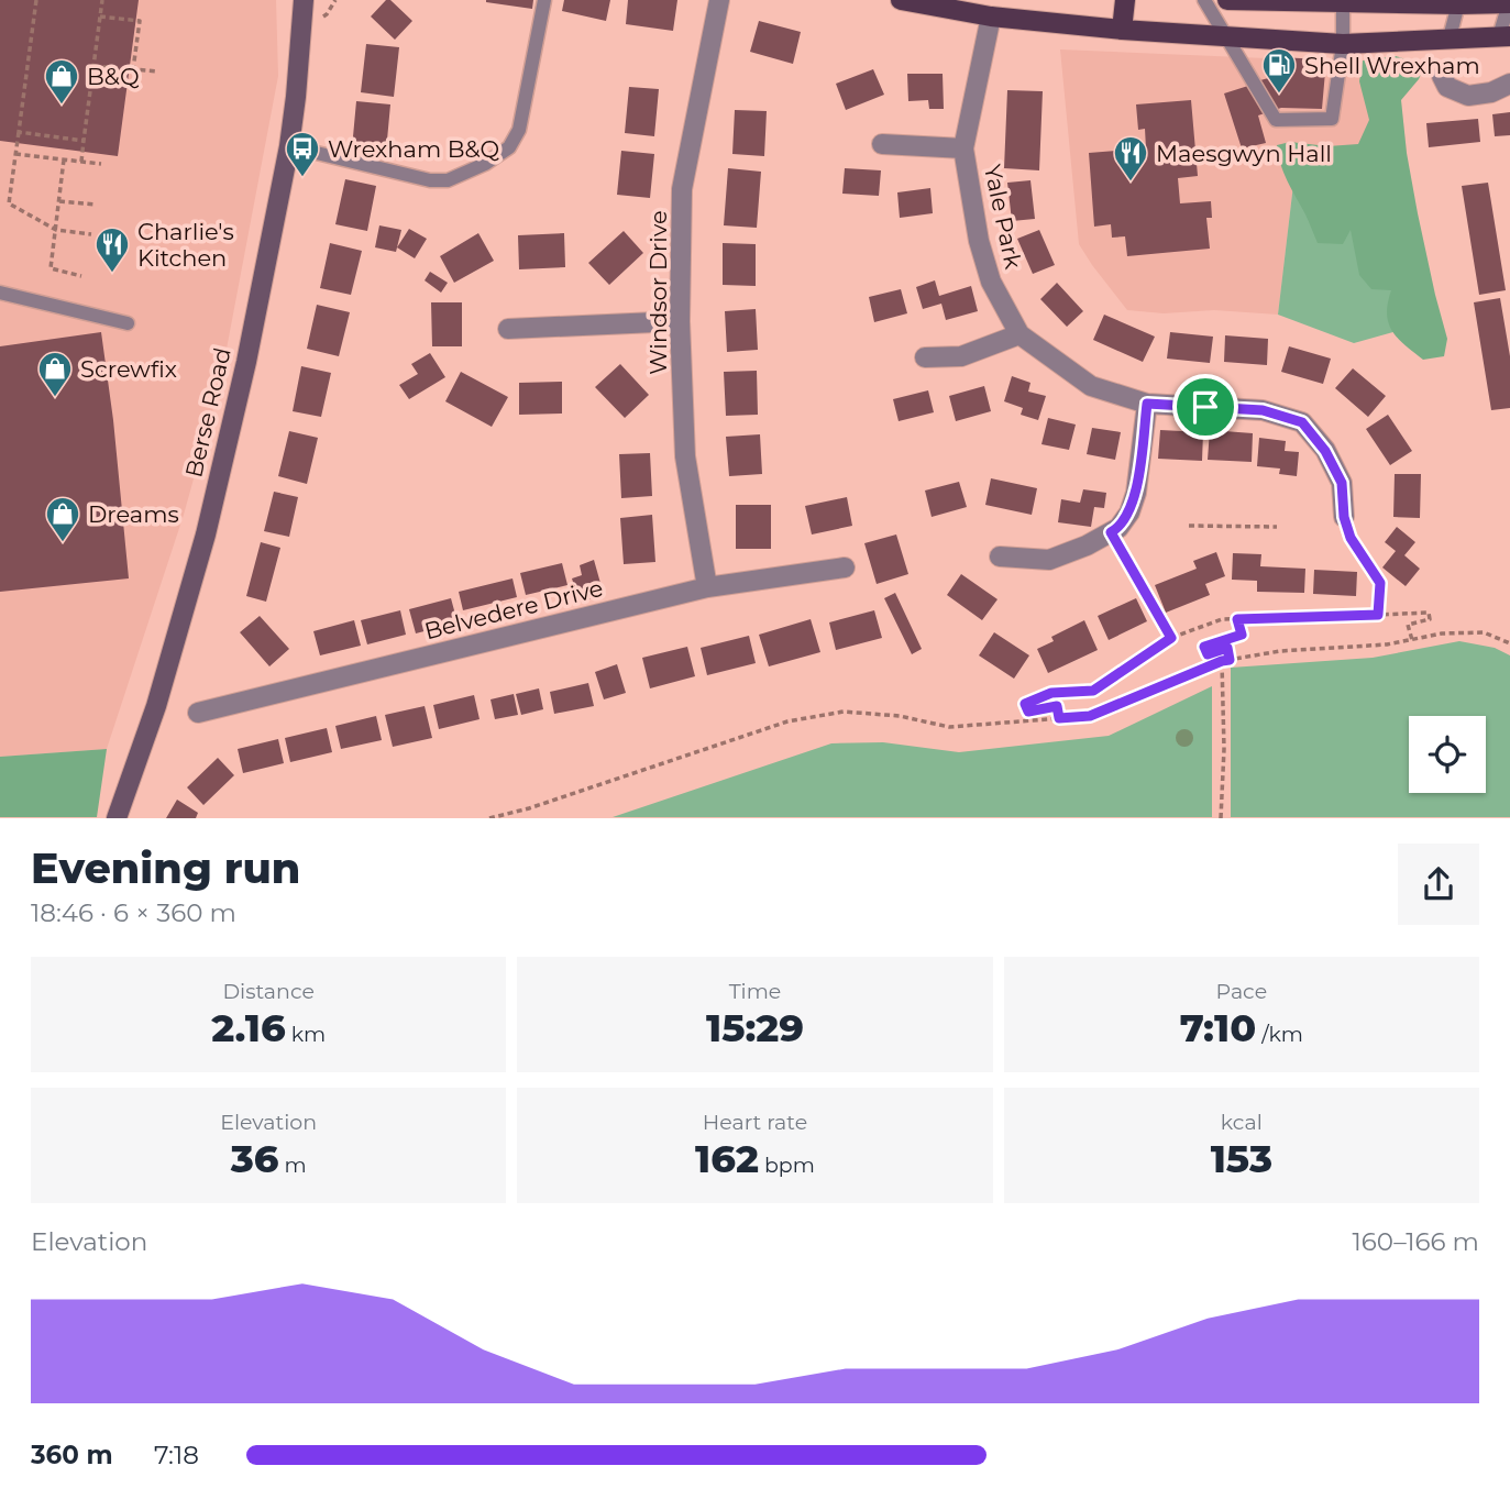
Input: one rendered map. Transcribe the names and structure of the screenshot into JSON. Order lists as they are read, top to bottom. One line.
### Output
{"streets":{"main road":["Berse Road"],"street":["Yale Park","Windsor Drive","Belvedere Drive"]},"crossings":[["Windsor Drive","Belvedere Drive"]],"places":{"fuel station":["Shell Wrexham"],"shop":["B&Q","Screwfix","Dreams"],"bus stop":["Wrexham B&Q"],"restaurant":["Maesgwyn Hall","Charlie's Kitchen"]},"page":{"heading":["Evening run","18:46 · 6 × 360 m"],"stats":[["Distance","2.16 km"],["Time","15:29"],["Pace","7:10 /km"],["Elevation","36 m"],["Heart rate","162 bpm"],["kcal","153"]],"chart":["Elevation","160–166 m"],"list":[{"name":"360 m","note":"7:18"}]}}
